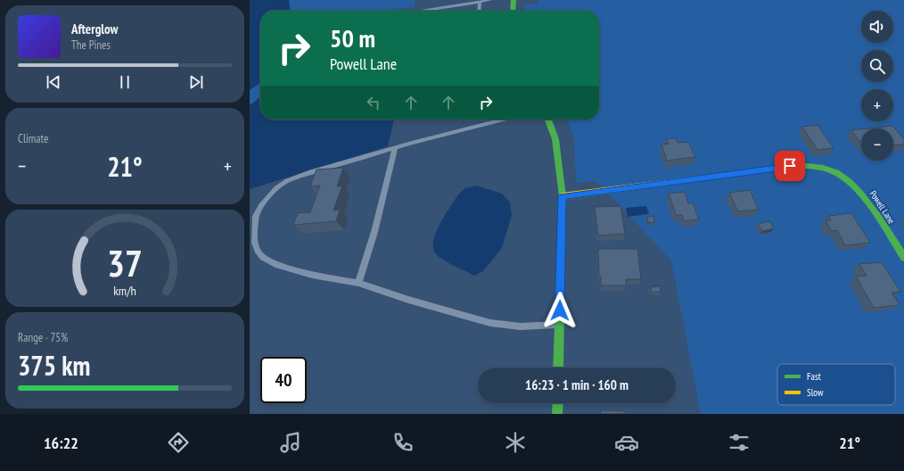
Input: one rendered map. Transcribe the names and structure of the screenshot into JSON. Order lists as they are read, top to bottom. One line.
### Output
{"streets":{"street":["Powell Lane"]},"legend":["Fast","Slow"],"page":{"map_buttons":["+","−"],"turn":["50 m","Powell Lane"],"song":["Afterglow","The Pines"],"tile":["Climate",["Range · 75%","375 km"]],"heat":["−","21°","+"],"limit":"40","trip":"16:23 · 1 min · 160 m","tabs":["16:22","21°"],"gauge":["37","km/h"]}}
